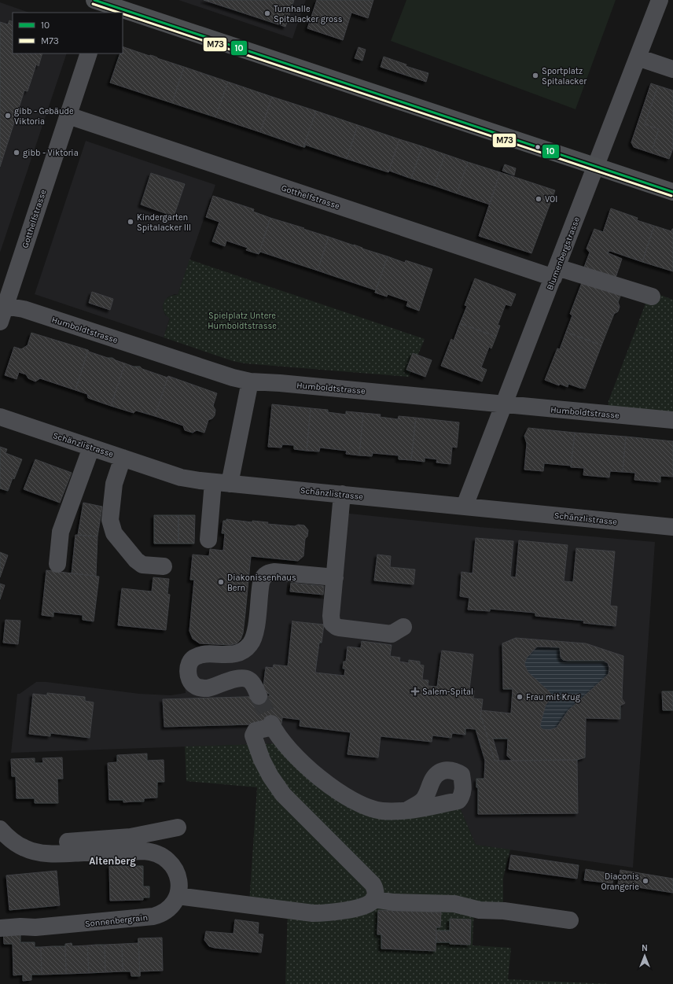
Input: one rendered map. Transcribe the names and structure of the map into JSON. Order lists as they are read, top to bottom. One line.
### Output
{"streets":{"street":["Gotthelfstrasse","Blumenbergstrasse","Humboldtstrasse","Schänzlistrasse","Sonnenbergrain"]},"crossings":[["Gotthelfstrasse","Blumenbergstrasse"],["Gotthelfstrasse","Humboldtstrasse"],["Blumenbergstrasse","Humboldtstrasse"],["Blumenbergstrasse","Schänzlistrasse"]],"districts":["Altenberg"],"parks":["Spielplatz Untere Humboldtstrasse"],"places":{"other":["Turnhalle Spitalacker gross","Sportplatz Spitalacker","gibb - Gebäude Viktoria","gibb - Viktoria","VOI","Kindergarten Spitalacker III","Diakonissenhaus Bern","Frau mit Krug","Diaconis Orangerie"],"health":["Salem-Spital"]},"lines":["transit line 10","transit line M73"],"legend":["10","M73"],"north":"top"}
